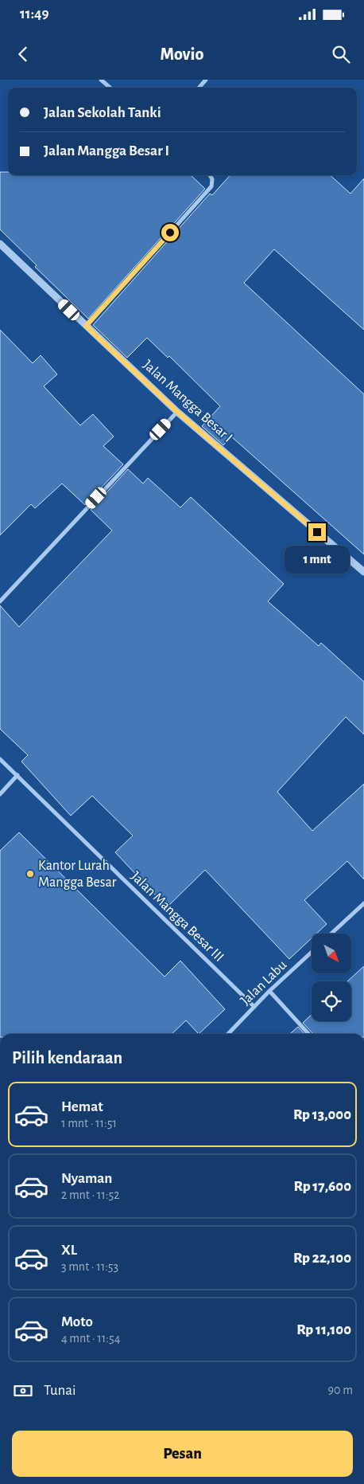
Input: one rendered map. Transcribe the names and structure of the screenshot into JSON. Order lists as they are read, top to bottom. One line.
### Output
{"streets":{"street":["Jalan Mangga Besar I","Jalan Mangga Besar III","Jalan Labu"]},"crossings":[["Jalan Mangga Besar III","Jalan Labu"]],"places":["Kantor Lurah Mangga Besar"],"north":"bottom right","page":{"status":"11:49","header":"Movio","banner":["Jalan Sekolah Tanki","Jalan Mangga Besar I"],"bubble":"1 mnt","heading":"Pilih kendaraan","list":[{"name":"Hemat","note":"1 mnt · 11:51","value":"Rp 13,000"},{"name":"Nyaman","note":"2 mnt · 11:52","value":"Rp 17,600"},{"name":"XL","note":"3 mnt · 11:53","value":"Rp 22,100"},{"name":"Moto","note":"4 mnt · 11:54","value":"Rp 11,100"}],"pay":["Tunai","90 m"],"buttons":"Pesan"}}
